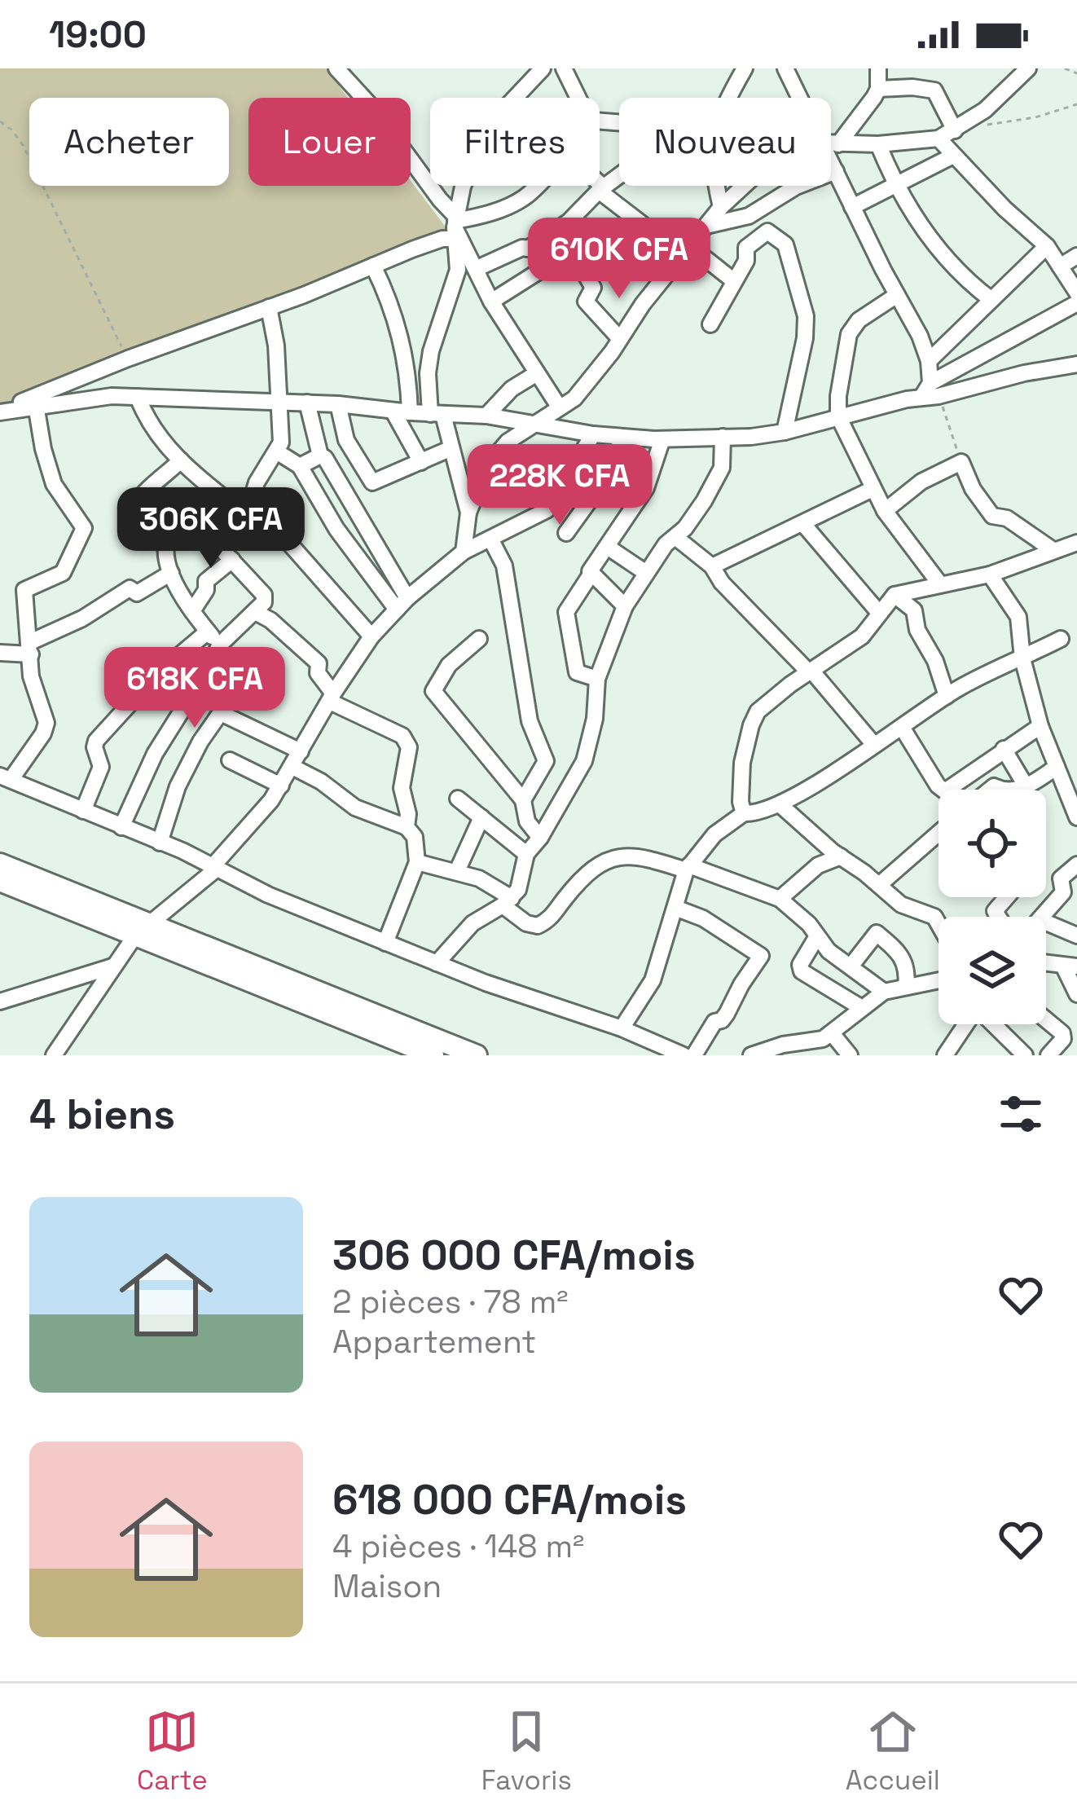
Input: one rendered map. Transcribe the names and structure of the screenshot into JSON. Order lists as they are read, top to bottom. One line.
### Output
{"page":{"status":"19:00","chip":["Acheter","Louer","Filtres","Nouveau"],"price":["610K CFA","228K CFA","306K CFA","618K CFA"],"heading":"4 biens","list":[{"name":"306 000 CFA/mois","note":"2 pièces · 78 m² · Appartement"},{"name":"618 000 CFA/mois","note":"4 pièces · 148 m² · Maison"}],"tabs":["Carte","Favoris","Accueil"]}}
